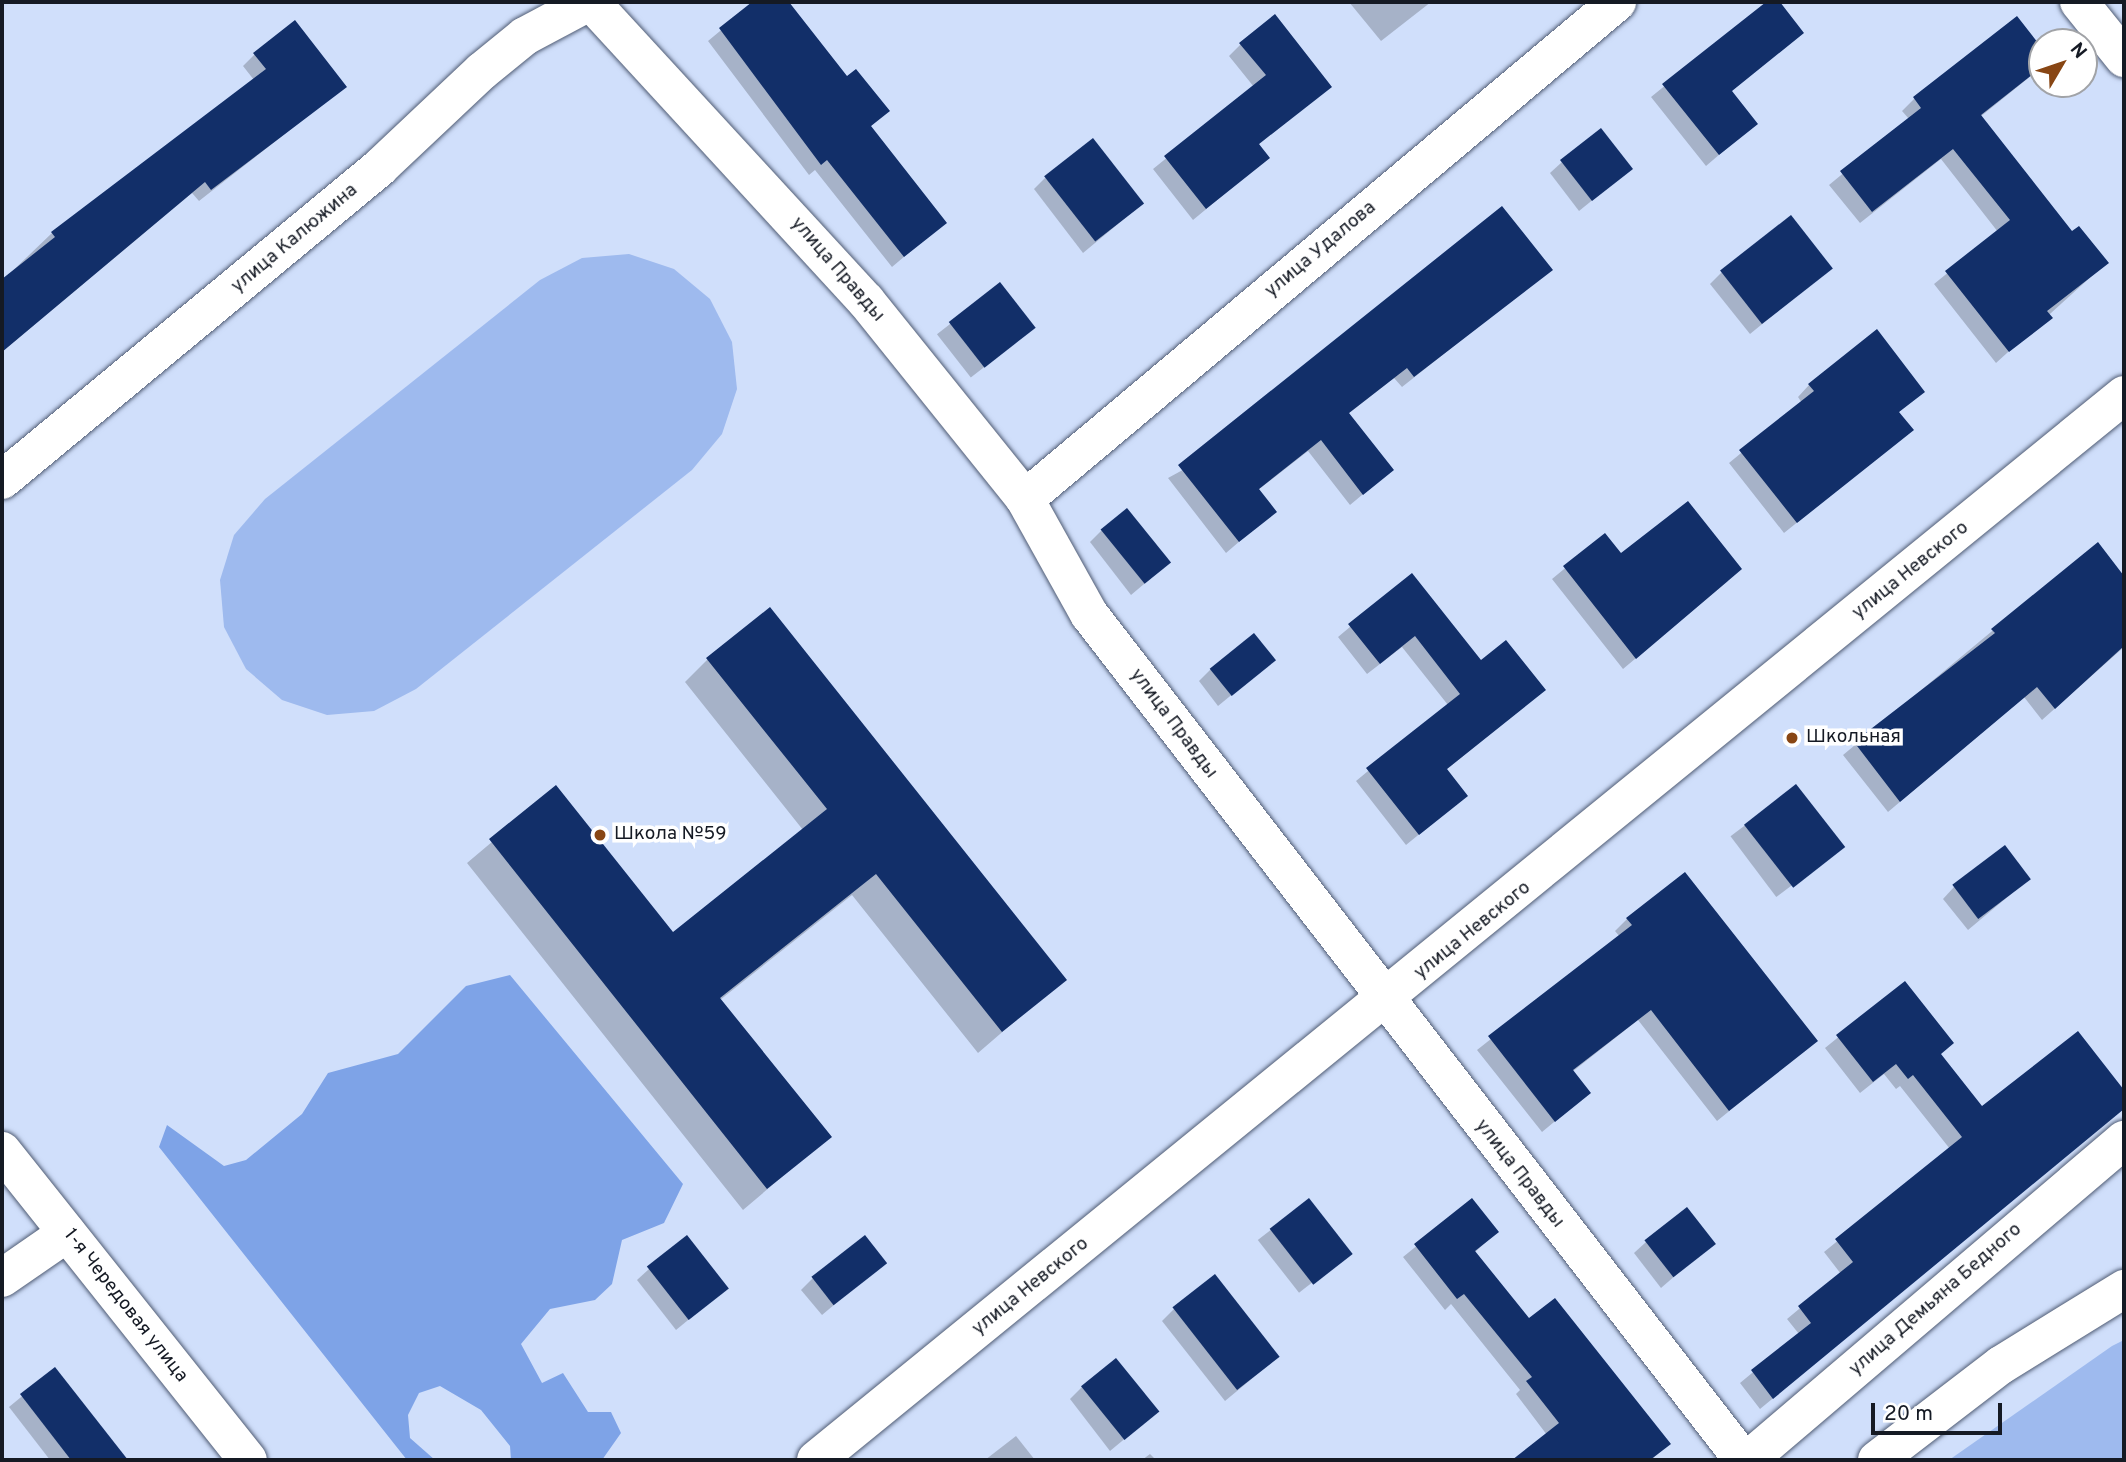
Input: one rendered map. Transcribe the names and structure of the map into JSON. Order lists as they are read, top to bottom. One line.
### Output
{"streets":{"street":["улица Калюжина","улица Удалова","улица Правды","улица Невского","улица Демьяна Бедного","1-я Чередовая улица"]},"crossings":[["улица Калюжина","улица Правды"],["улица Удалова","улица Правды"],["улица Правды","улица Невского"],["улица Правды","улица Демьяна Бедного"]],"places":["Школьная","Школа №59"],"scale_bar":"20 m","north":"top right"}
